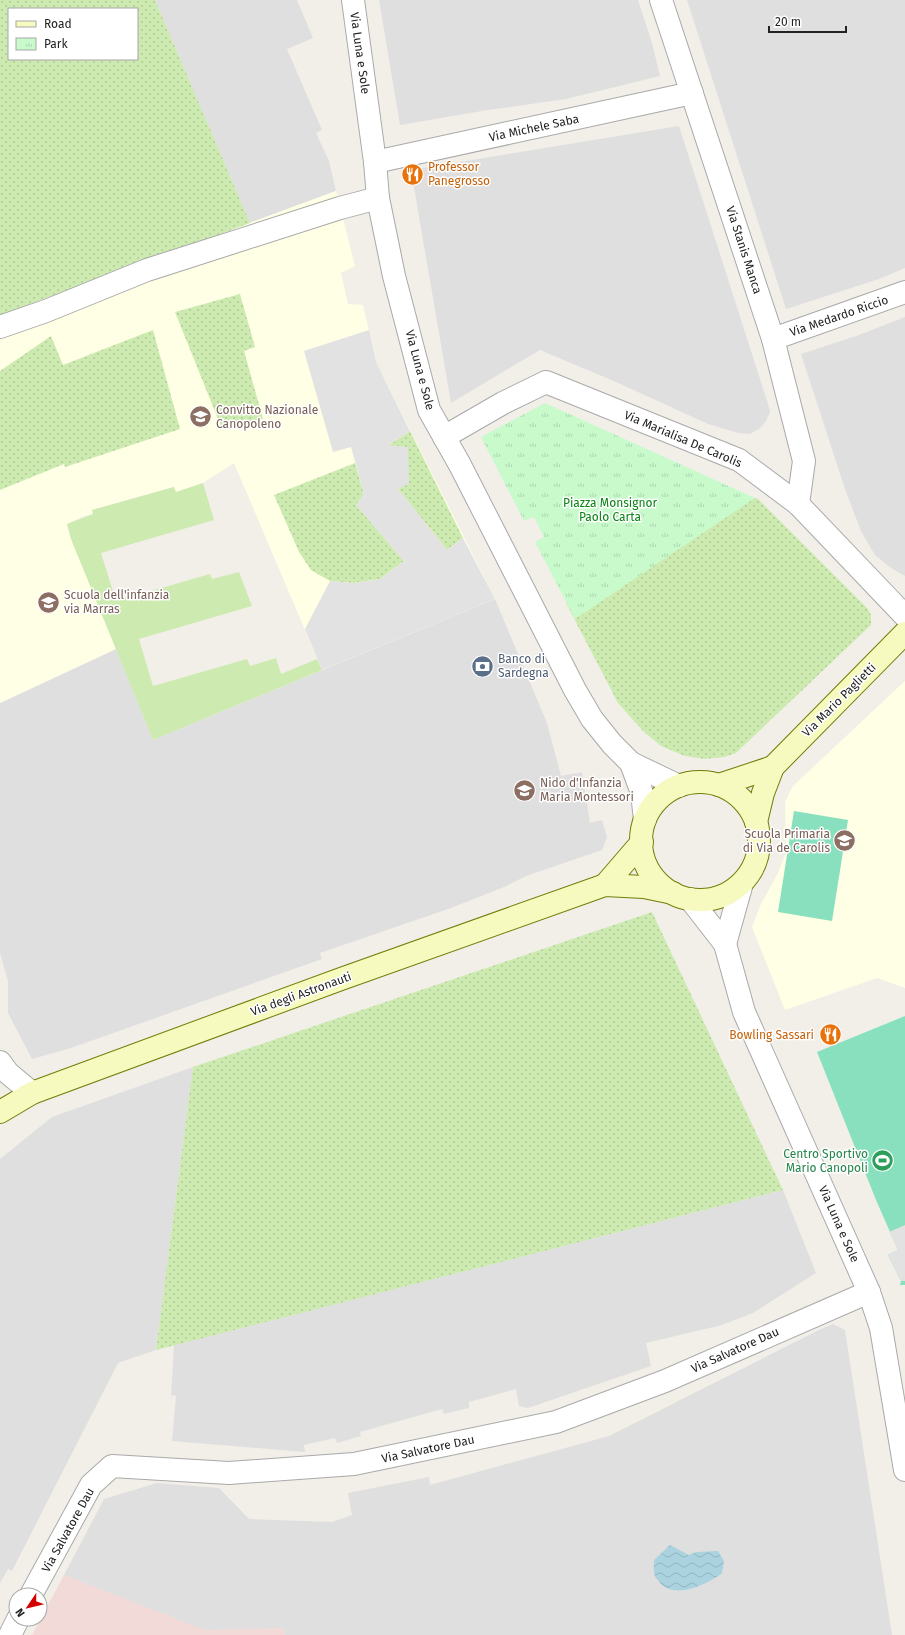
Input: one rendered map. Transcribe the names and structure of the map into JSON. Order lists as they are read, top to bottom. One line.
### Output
{"streets":{"main road":["Via Mario Paglietti","Via degli Astronauti"],"street":["Via Luna e Sole","Via Michele Saba","Via Stanis Manca","Via Medardo Riccio","Via Marialisa De Carolis","Via Salvatore Dau"]},"crossings":[["Via Luna e Sole","Via Michele Saba"],["Via Luna e Sole","Via Marialisa De Carolis"],["Via Luna e Sole","Via degli Astronauti"],["Via Luna e Sole","Via Salvatore Dau"],["Via Michele Saba","Via Stanis Manca"],["Via Stanis Manca","Via Medardo Riccio"],["Via Stanis Manca","Via Marialisa De Carolis"]],"parks":["Piazza Monsignor Paolo Carta"],"places":{"restaurant":["Professor Panegrosso","Bowling Sassari"],"school or university":["Convitto Nazionale Canopoleno","Scuola dell'infanzia via Marras","Nido d'Infanzia Maria Montessori","Scuola Primaria di Via de Carolis"],"bank":["Banco di Sardegna"],"sports":["Centro Sportivo Mario Canopoli"]},"legend":["Road","Park"],"scale_bar":"20 m","north":"bottom left"}
